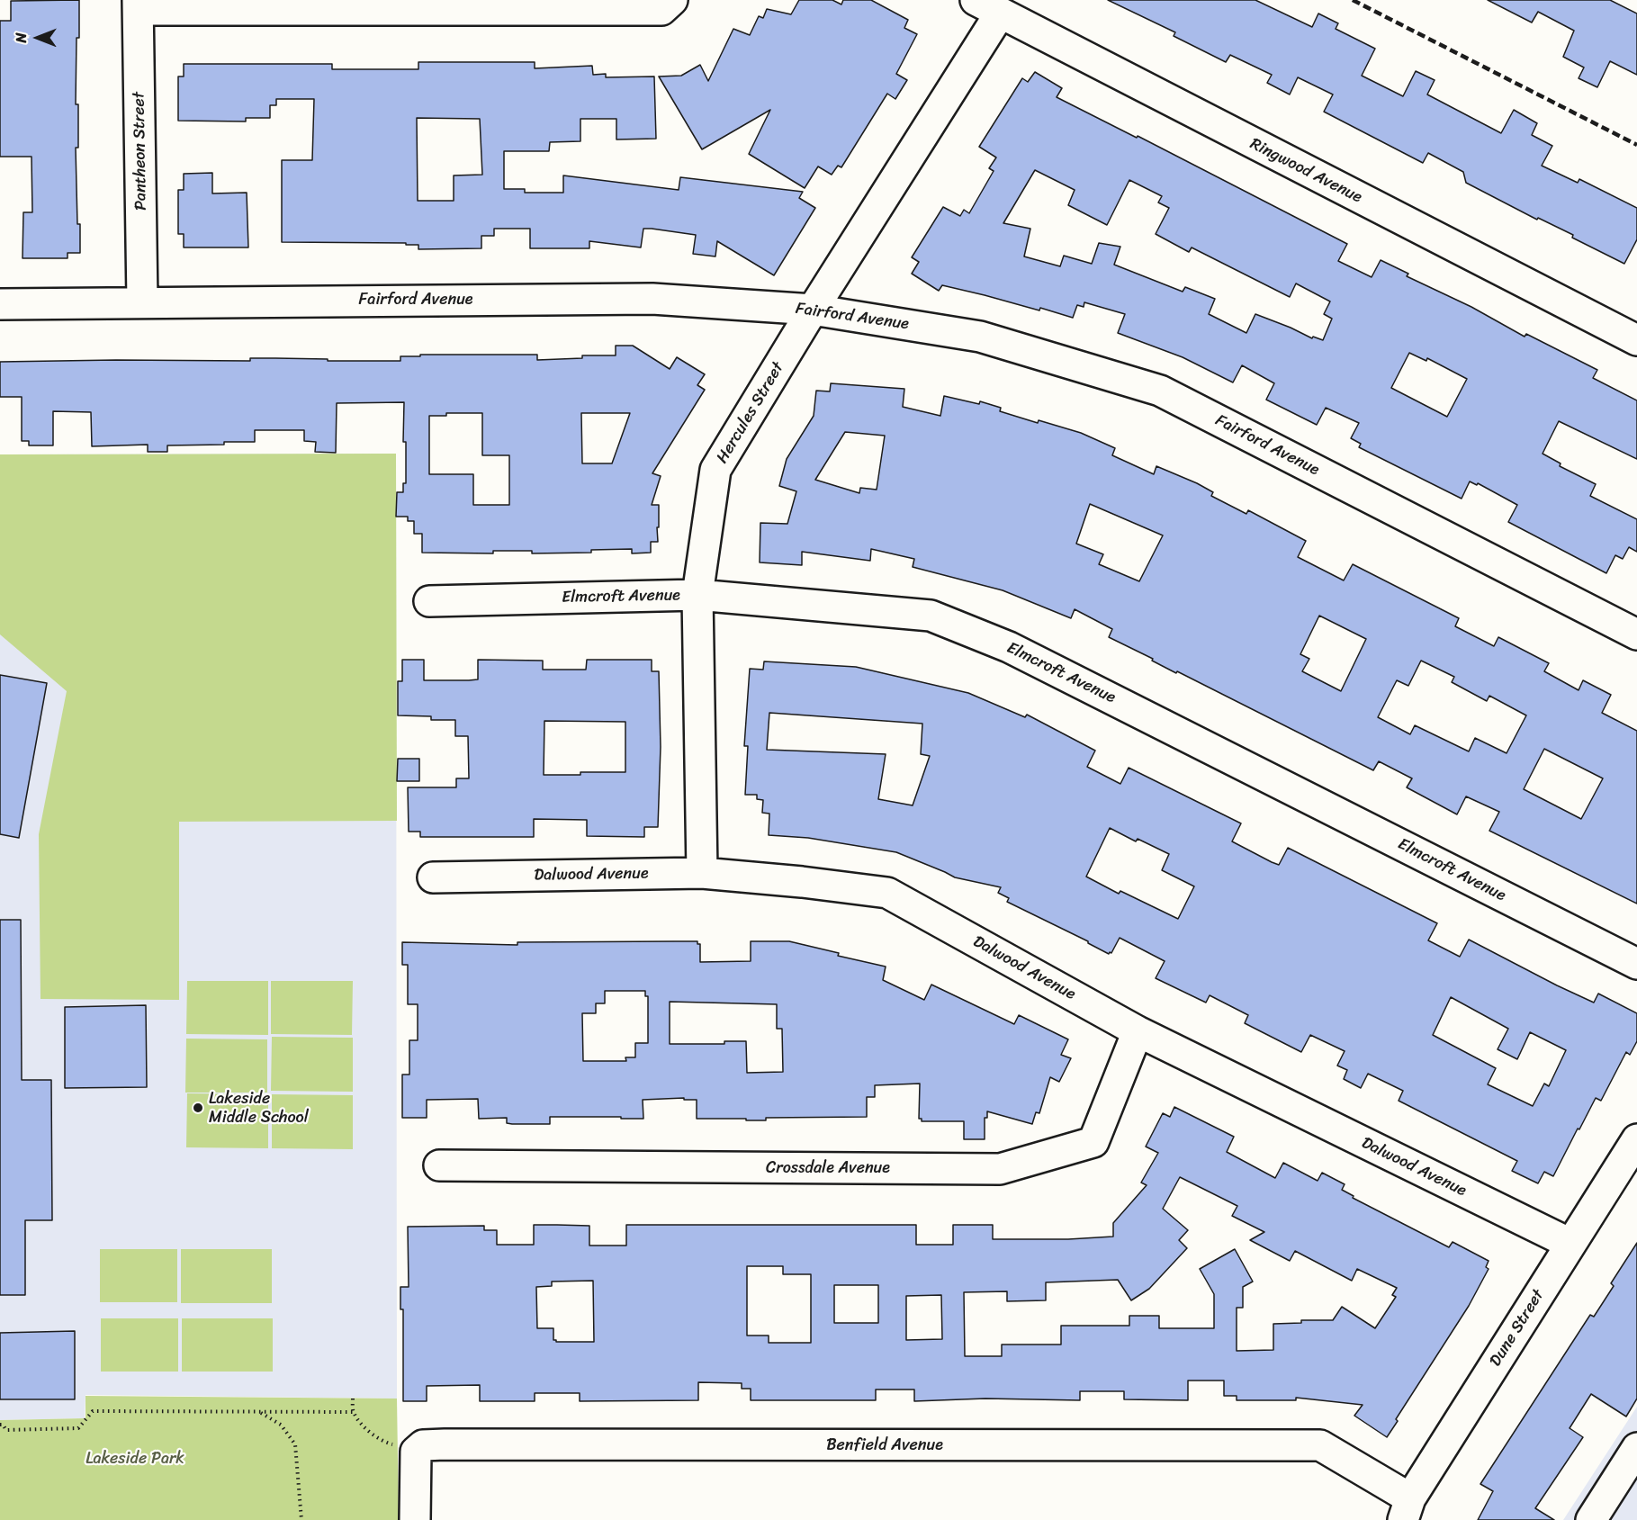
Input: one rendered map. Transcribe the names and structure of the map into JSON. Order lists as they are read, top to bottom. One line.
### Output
{"streets":{"street":["Pantheon Street","Ringwood Avenue","Fairford Avenue","Hercules Street","Elmcroft Avenue","Dalwood Avenue","Crossdale Avenue","Dune Street","Benfield Avenue"]},"crossings":[["Pantheon Street","Fairford Avenue"],["Ringwood Avenue","Hercules Street"],["Fairford Avenue","Hercules Street"],["Hercules Street","Elmcroft Avenue"],["Hercules Street","Dalwood Avenue"],["Dalwood Avenue","Crossdale Avenue"],["Dalwood Avenue","Dune Street"],["Dune Street","Benfield Avenue"]],"parks":["Lakeside Park"],"places":["Lakeside Middle School"],"north":"left"}
